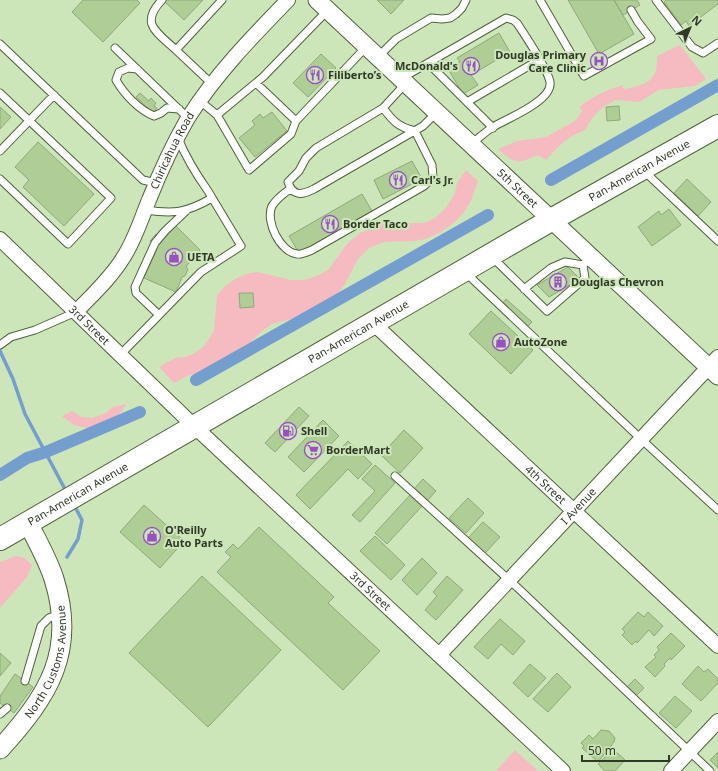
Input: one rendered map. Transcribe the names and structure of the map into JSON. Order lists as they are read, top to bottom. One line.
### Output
{"streets":{"main road":["Pan-American Avenue","North Customs Avenue"],"street":["Chiricahua Road","5th Street","3rd Street","4th Street","I Avenue"]},"crossings":[["Chiricahua Road","3rd Street"],["Pan-American Avenue","5th Street"],["Pan-American Avenue","3rd Street"],["Pan-American Avenue","4th Street"],["Pan-American Avenue","North Customs Avenue"],["5th Street","I Avenue"],["3rd Street","I Avenue"],["4th Street","I Avenue"]],"places":{"hospital":["Douglas Primary Care Clinic"],"restaurant":["McDonald's","Filiberto’s","Carl's Jr.","Border Taco"],"shop":["UETA","AutoZone","O'Reilly Auto Parts"],"building":["Douglas Chevron"],"fuel station":["Shell"],"supermarket":["BorderMart"]},"scale_bar":"50 m","north":"top right"}
